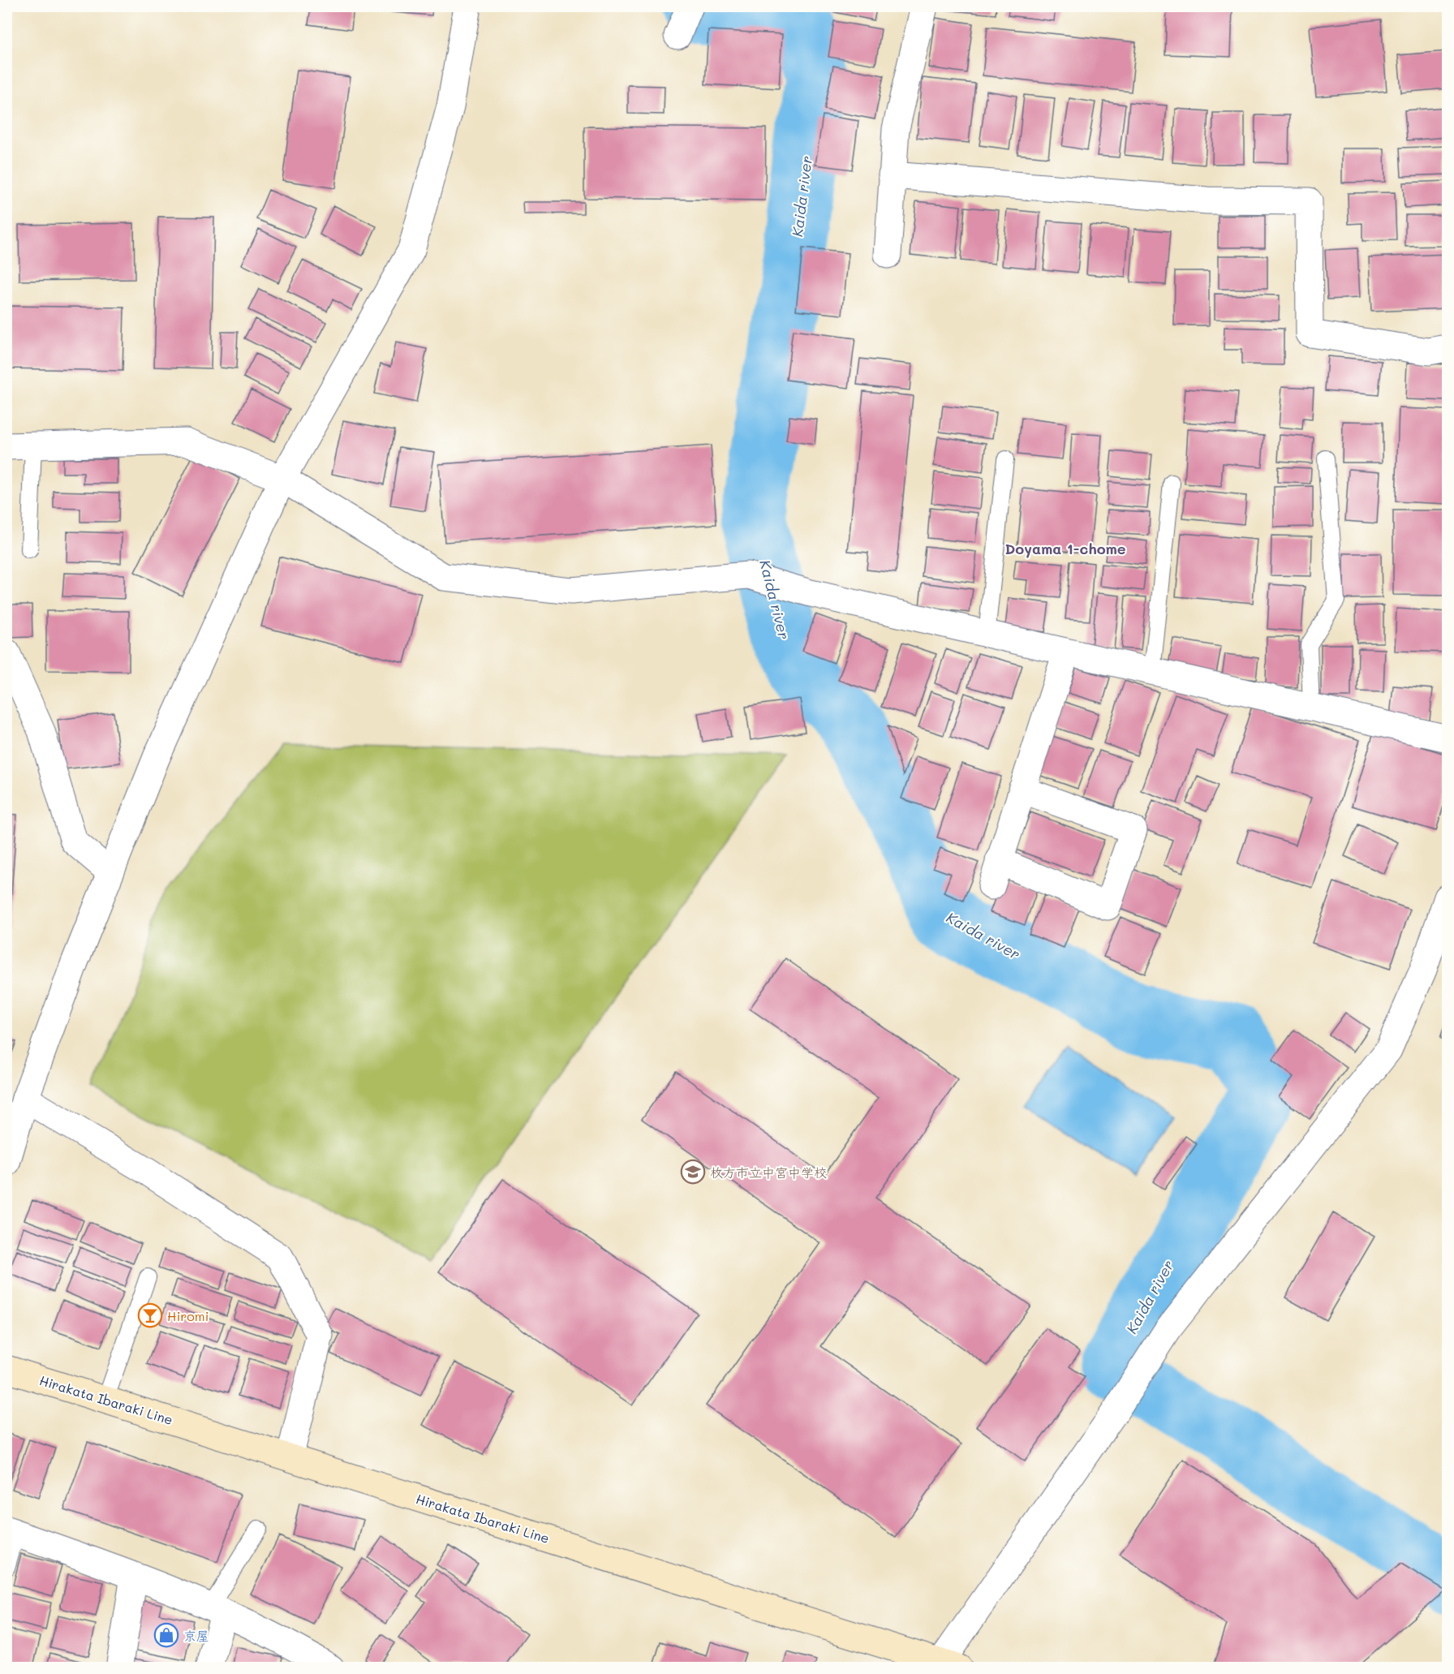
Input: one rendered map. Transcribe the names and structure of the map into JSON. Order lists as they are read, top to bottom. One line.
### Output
{"streets":{"main road":["Hirakata Ibaraki Line"]},"districts":["Doyama 1-chome"],"water":["Kaida river"],"places":{"school or university":["枚方市立中宮中学校"],"bar":["Hiromi"],"shop":["京屋"]}}
